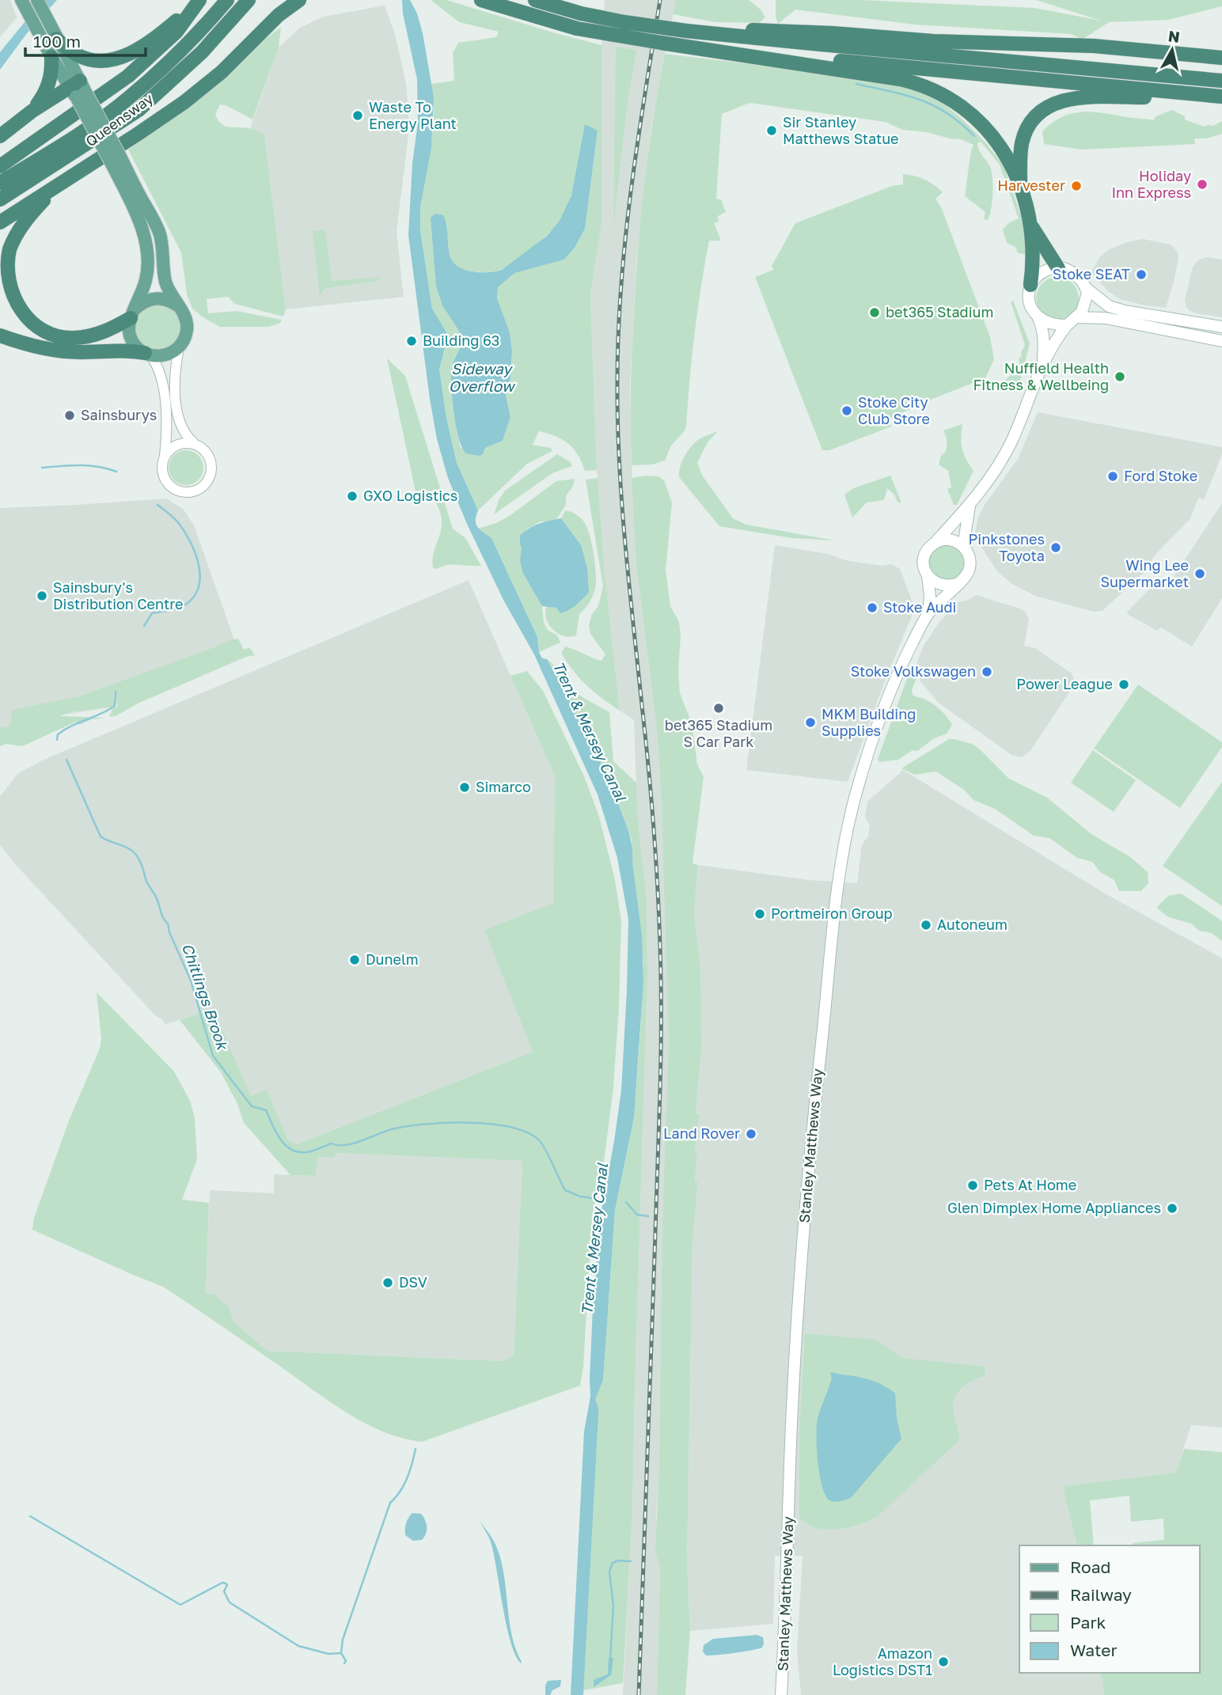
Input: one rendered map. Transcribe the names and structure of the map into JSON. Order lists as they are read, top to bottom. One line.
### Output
{"streets":{"highway":["Queensway"],"main road":["Stanley Matthews Way"]},"water":["Sideway Overflow","Trent & Mersey Canal","Chitlings Brook"],"places":["Waste To Energy Plant","Sir Stanley Matthews Statue","Holiday Inn Express","Harvester","Stoke SEAT","bet365 Stadium","Building 63","Nuffield Health Fitness & Wellbeing","Stoke City Club Store","Sainsburys","Ford Stoke","GXO Logistics","Pinkstones Toyota","Wing Lee Supermarket","Sainsbury's Distribution Centre","Stoke Audi","Stoke Volkswagen","Power League","bet365 Stadium S Car Park","MKM Building Supplies","Simarco","Portmeiron Group","Autoneum","Dunelm","Land Rover","Pets At Home","Glen Dimplex Home Appliances","DSV","Amazon Logistics DST1"],"legend":["Road","Railway","Park","Water"],"scale_bar":"100 m","north":"top"}
